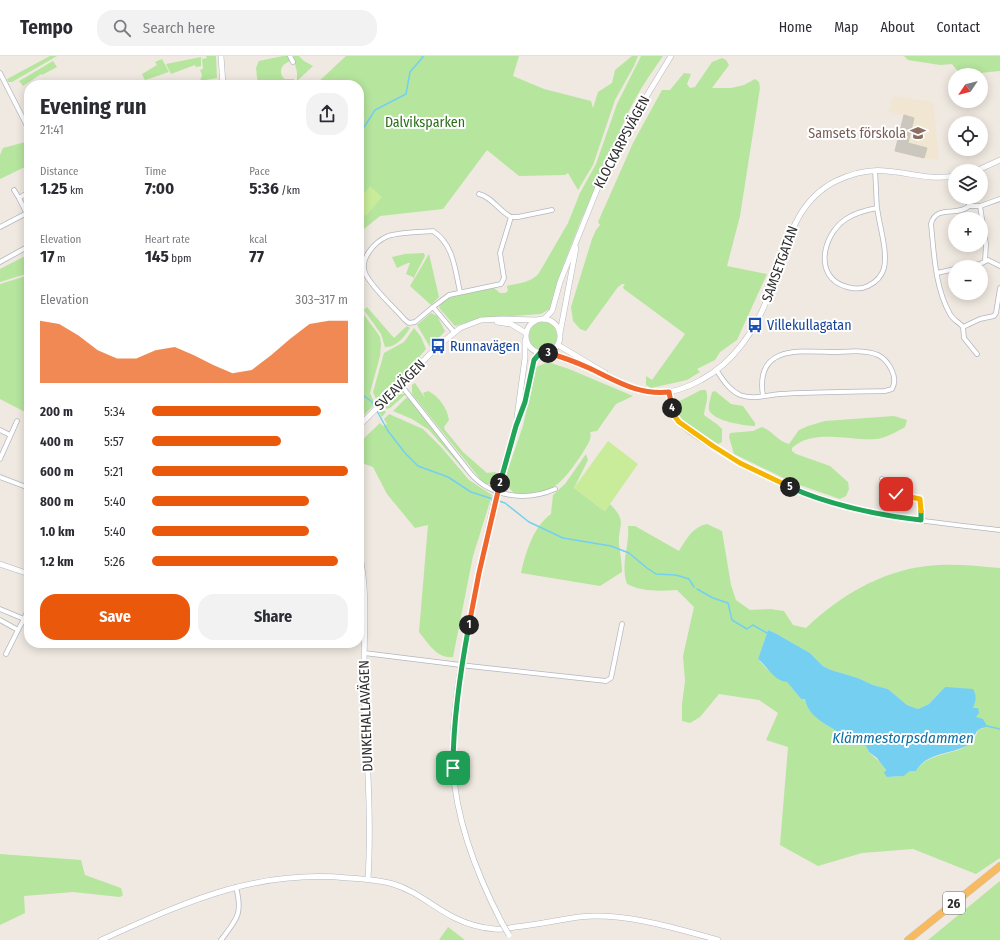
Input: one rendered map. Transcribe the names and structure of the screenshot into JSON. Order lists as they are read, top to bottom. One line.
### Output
{"streets":{"highway":["26"],"street":["KLOCKARPSVÄGEN","SAMSETGATAN","SVEAVÄGEN","DUNKEHALLAVÄGEN"]},"water":["Klämmestorpsdammen"],"parks":["Dalviksparken"],"places":{"school or university":["Samsets förskola"],"bus stop":["Villekullagatan","Runnavägen"]},"north":"bottom left","page":{"header":"Tempo","search":"Search here","nav":["Home","Map","About","Contact"],"map_buttons":["+","−"],"heading":["Evening run","21:41"],"stats":[["Distance","1.25 km"],["Time","7:00"],["Pace","5:36 /km"],["Elevation","17 m"],["Heart rate","145 bpm"],["kcal","77"]],"chart":["Elevation","303–317 m"],"pins":["3","4","2","5","1"],"list":[{"name":"200 m","note":"5:34"},{"name":"400 m","note":"5:57"},{"name":"600 m","note":"5:21"},{"name":"800 m","note":"5:40"},{"name":"1.0 km","note":"5:40"},{"name":"1.2 km","note":"5:26"}],"buttons":["Save","Share"]}}
